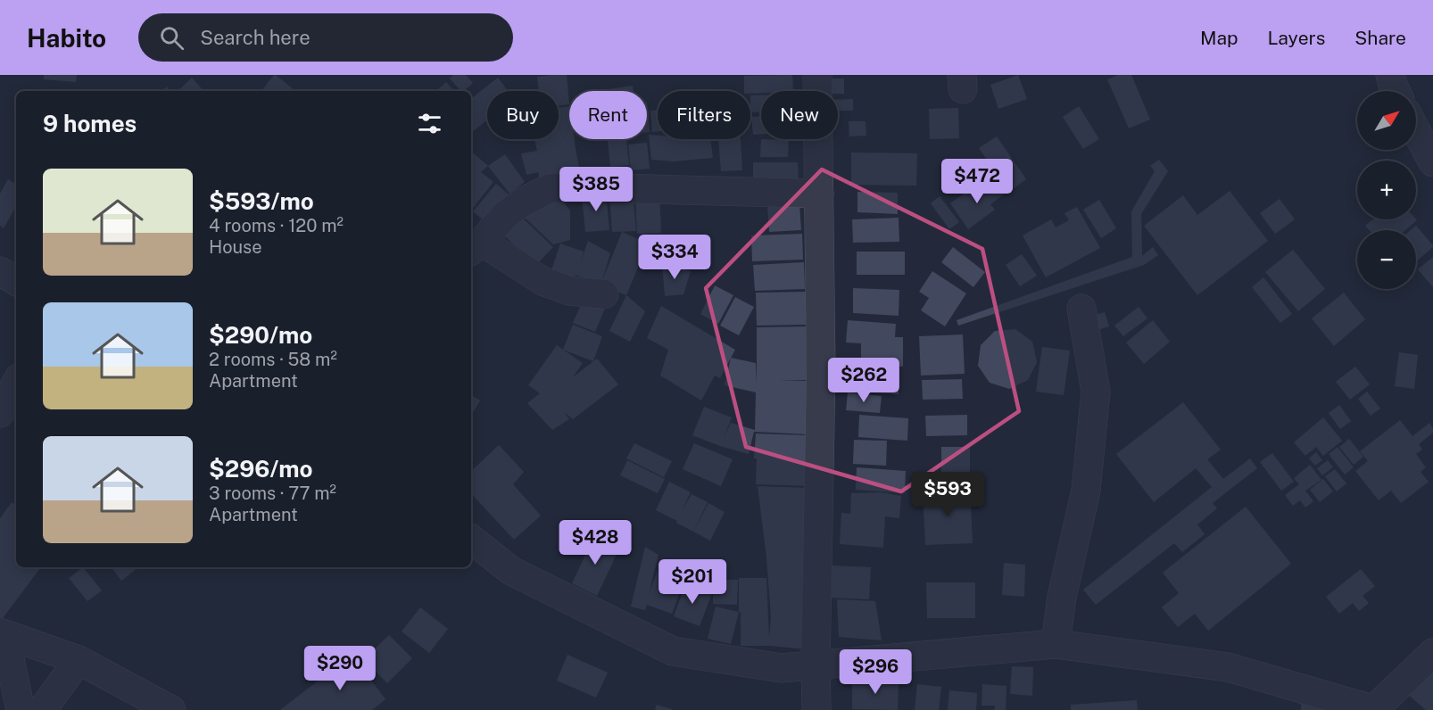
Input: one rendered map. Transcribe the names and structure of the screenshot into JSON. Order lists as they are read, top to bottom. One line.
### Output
{"north":"top right","page":{"header":"Habito","search":"Search here","nav":["Map","Layers","Share"],"map_buttons":["+","−"],"chip":["Buy","Rent","Filters","New"],"heading":"9 homes","list":[{"name":"$593/mo","note":"4 rooms · 120 m² · House"},{"name":"$290/mo","note":"2 rooms · 58 m² · Apartment"},{"name":"$296/mo","note":"3 rooms · 77 m² · Apartment"}],"price":["$472","$385","$334","$262","$593","$428","$201","$290","$296"]}}
